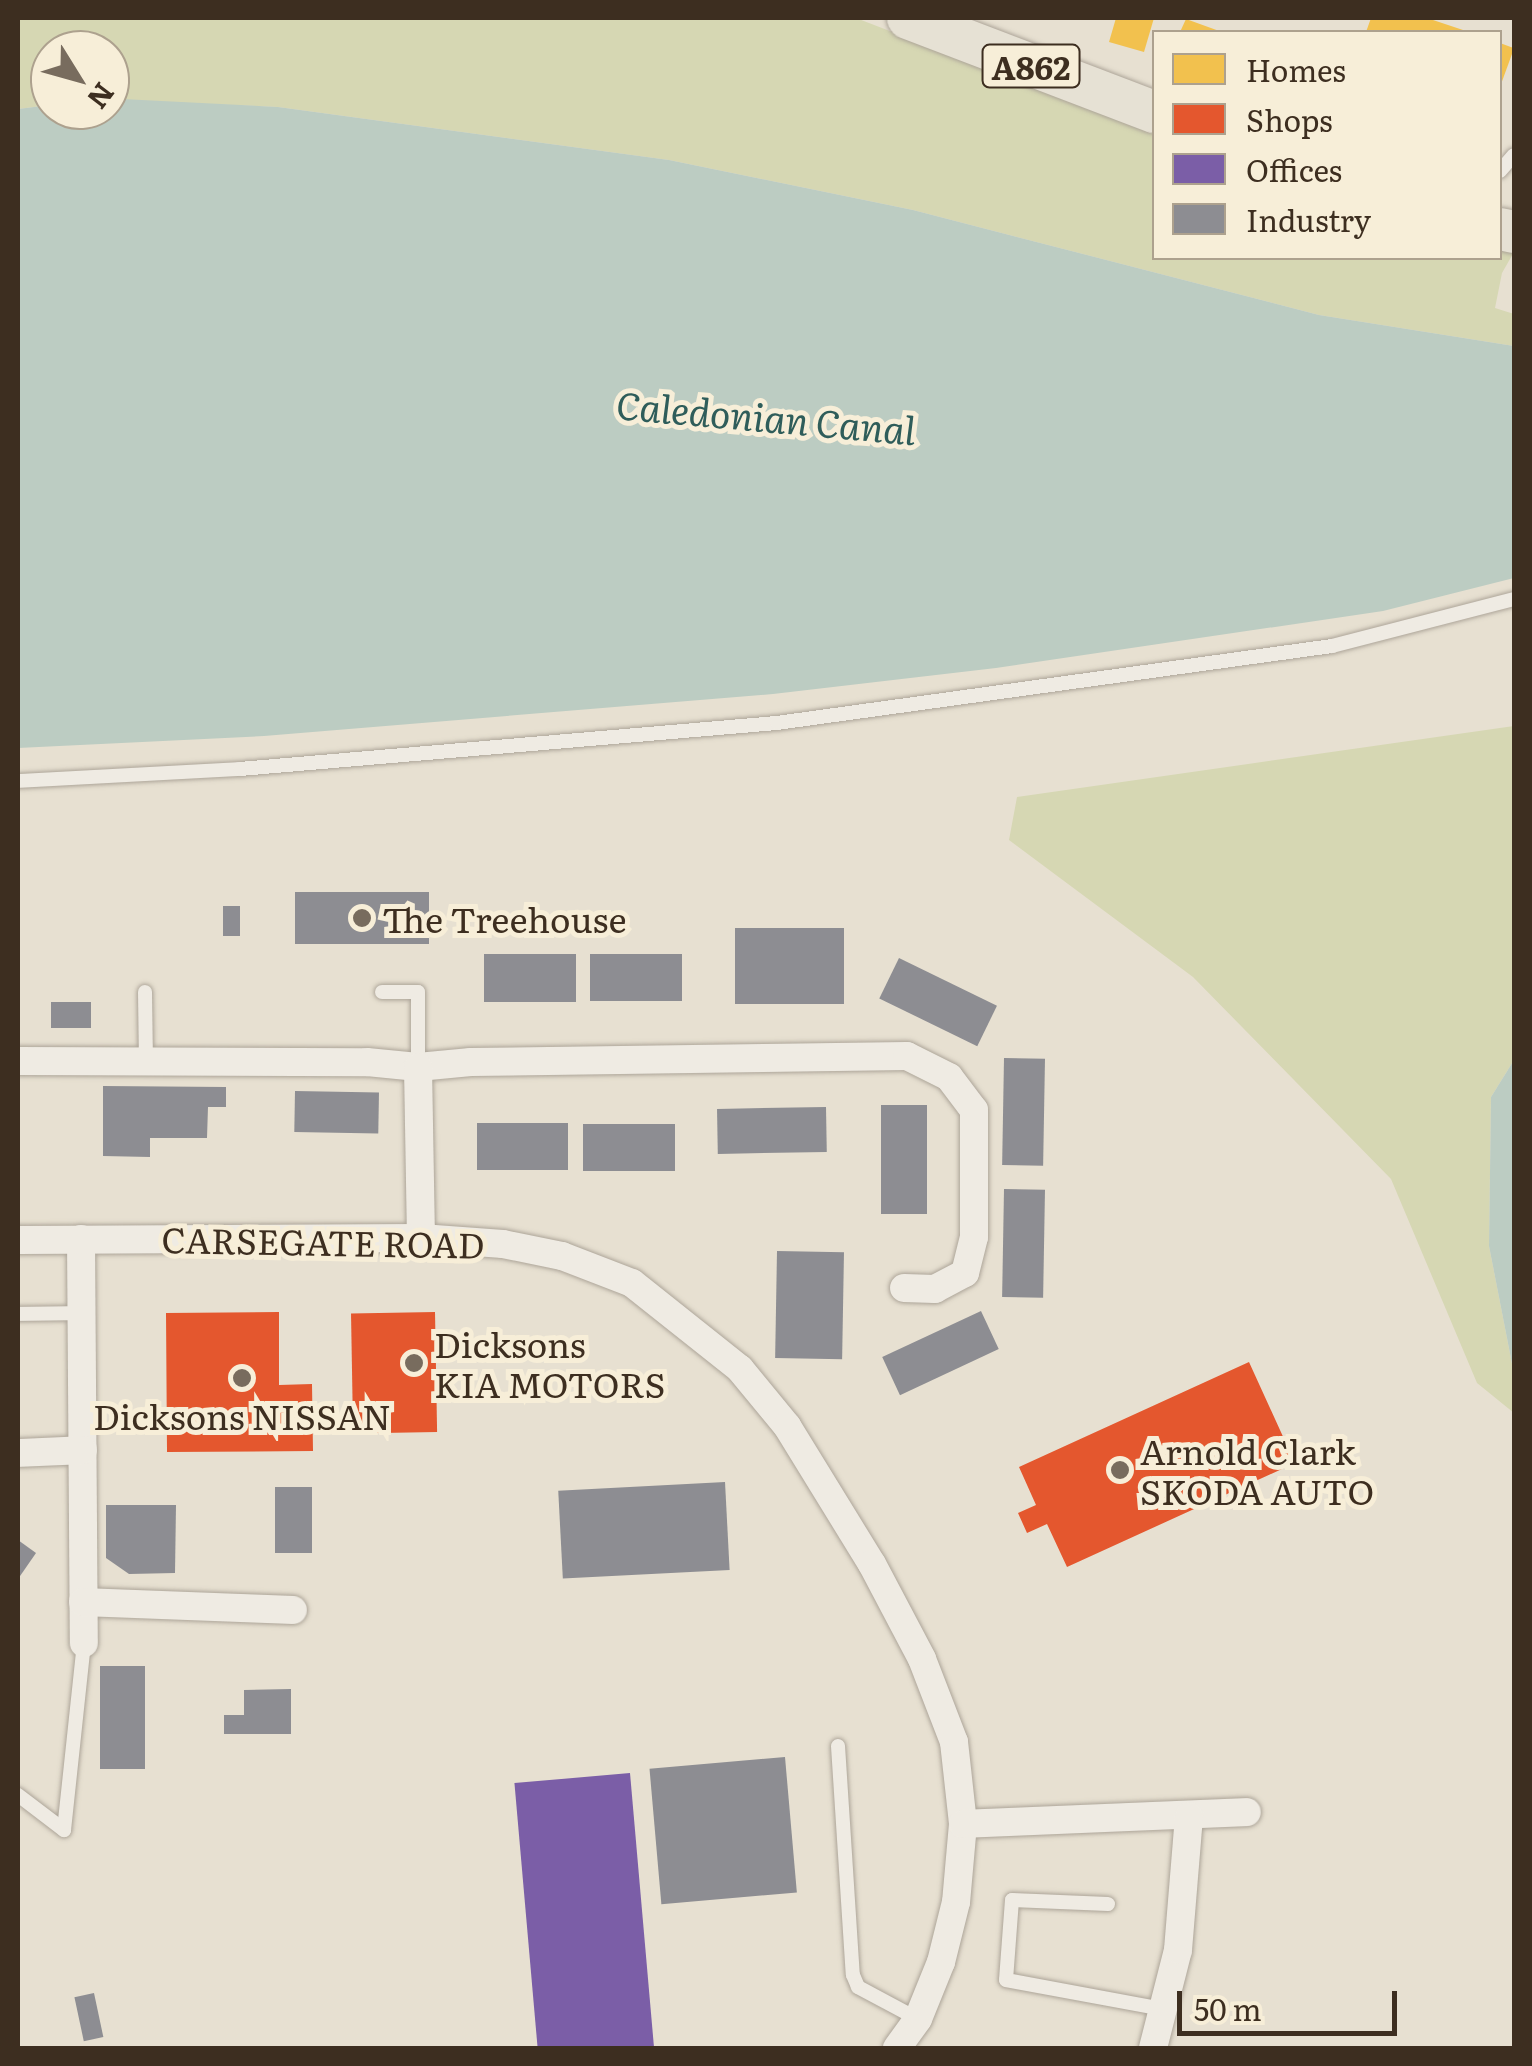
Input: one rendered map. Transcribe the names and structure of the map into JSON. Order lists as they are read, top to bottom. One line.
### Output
{"streets":{"main road":["A862"],"street":["CARSEGATE ROAD"]},"water":["Caledonian Canal"],"places":["The Treehouse","Dicksons KIA MOTORS","Dicksons NISSAN","Arnold Clark SKODA AUTO"],"legend":["Homes","Shops","Offices","Industry"],"scale_bar":"50 m","north":"bottom right"}
